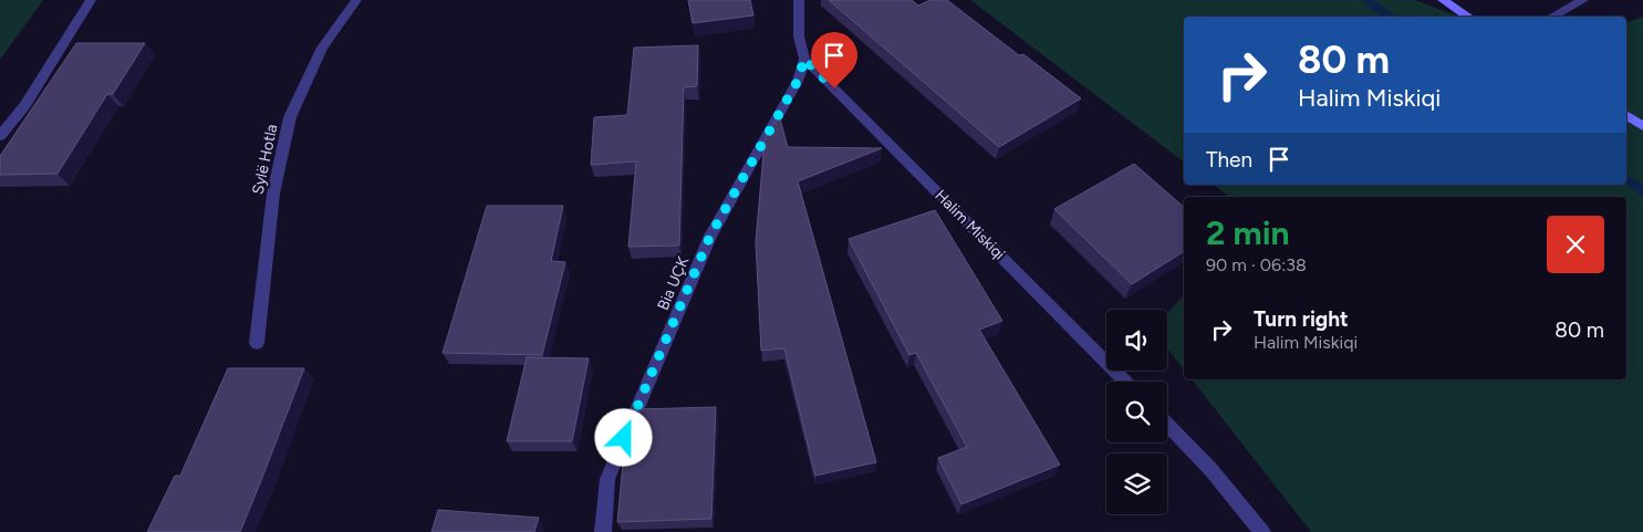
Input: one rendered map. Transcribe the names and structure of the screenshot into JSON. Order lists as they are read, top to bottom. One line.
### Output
{"streets":{"street":["Sylë Hotla","Halim Miskiqi","Bia UÇK"]},"crossings":[["Halim Miskiqi","Bia UÇK"]],"page":{"turn":["80 m","Halim Miskiqi"],"then":"Then","heading":["2 min","90 m · 06:38"],"list":[{"name":"Turn right","note":"Halim Miskiqi","value":"80 m"}]}}
